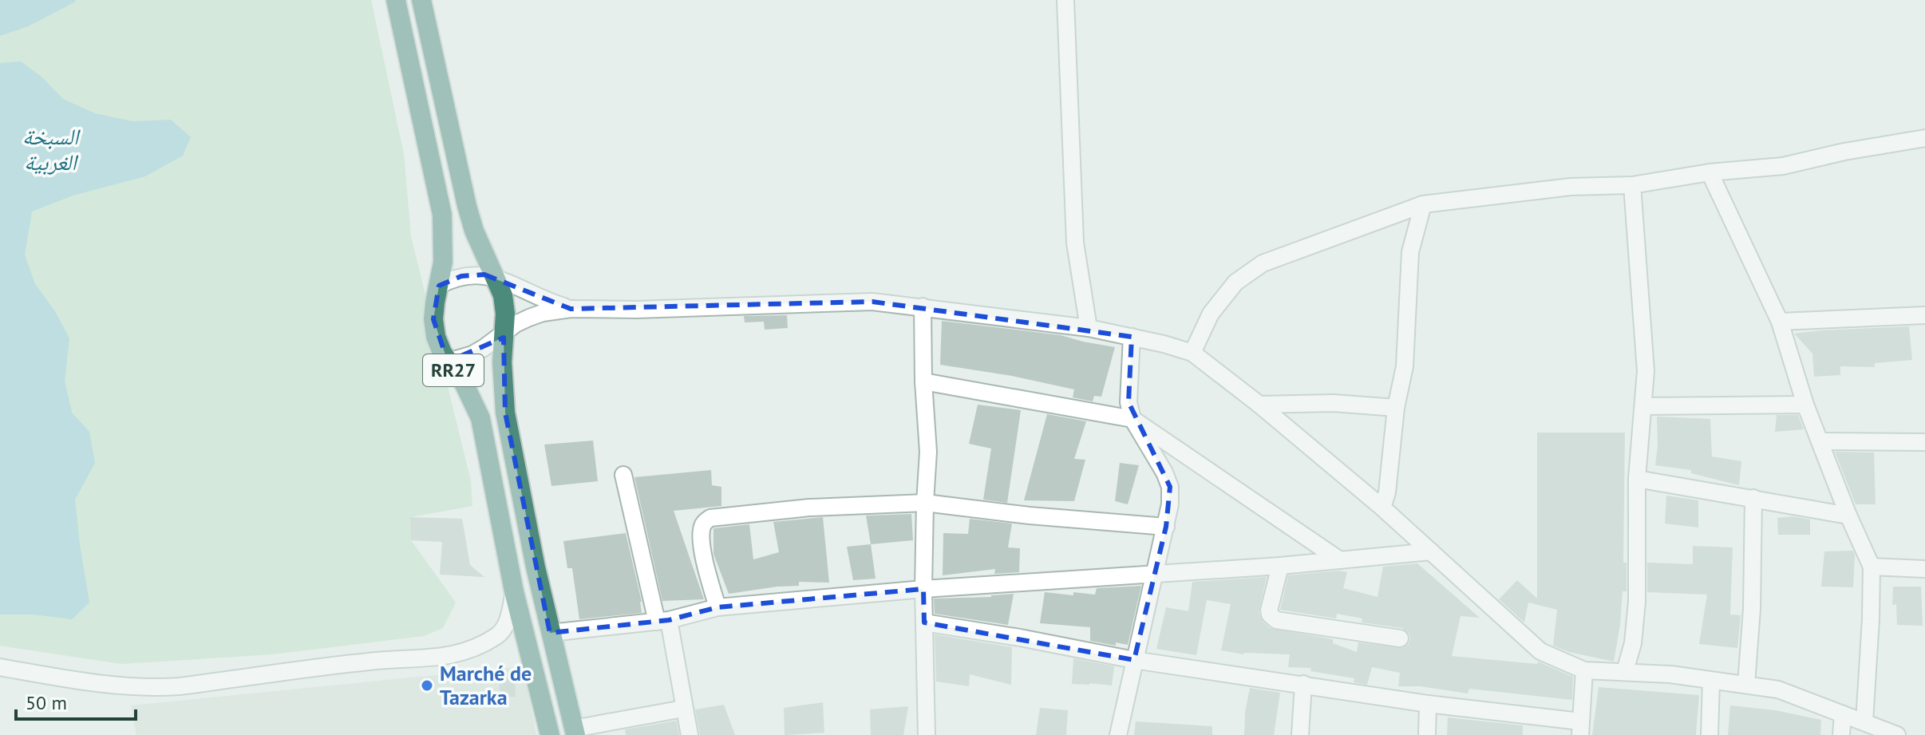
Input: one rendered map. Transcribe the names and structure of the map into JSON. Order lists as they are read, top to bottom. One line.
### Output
{"streets":{"highway":["RR27"]},"water":["السبخة الغربية"],"places":["Marché de Tazarka"],"scale_bar":"50 m"}
